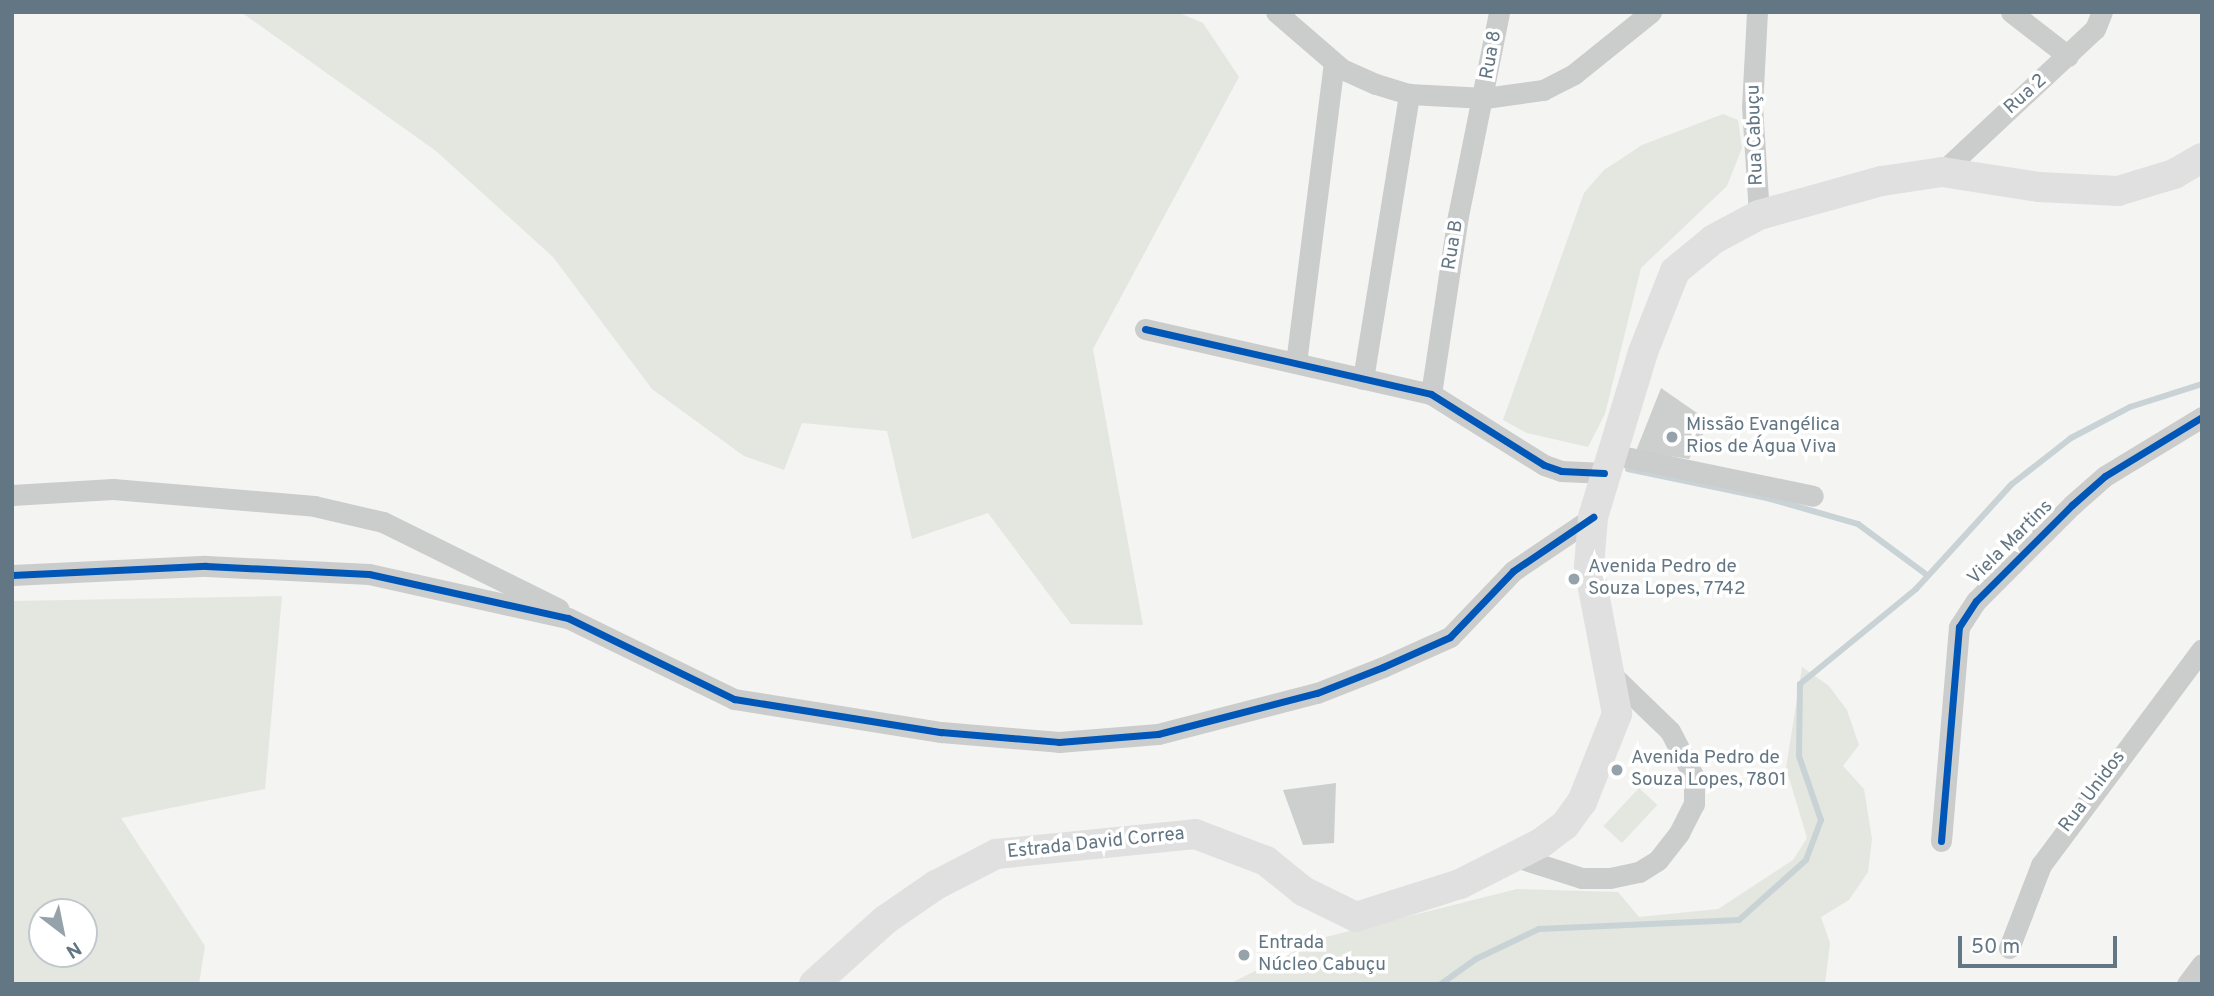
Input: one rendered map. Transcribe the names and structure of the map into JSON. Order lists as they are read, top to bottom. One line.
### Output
{"streets":{"main road":["Estrada David Correa"],"street":["Rua 8","Rua 2","Rua Cabuçu","Rua B","Viela Martins","Rua Unidos"]},"crossings":[["Rua 8","Rua B"]],"places":["Missão Evangélica Rios de Água Viva","Avenida Pedro de Souza Lopes, 7742","Avenida Pedro de Souza Lopes, 7801","Entrada Núcleo Cabuçu"],"scale_bar":"50 m","north":"bottom right"}
